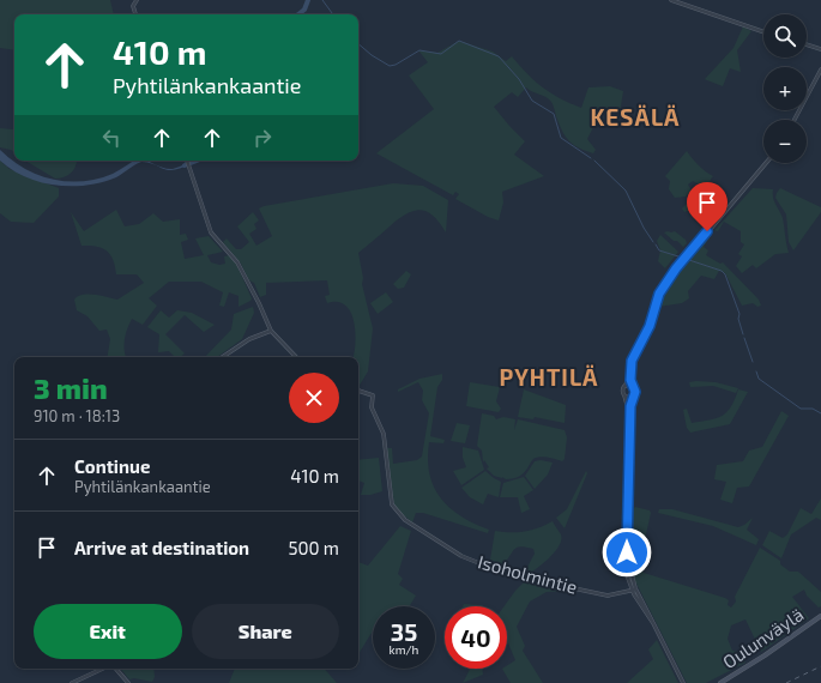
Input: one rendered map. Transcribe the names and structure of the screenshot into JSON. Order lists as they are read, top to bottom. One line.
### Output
{"streets":{"main road":["Oulunväylä"],"street":["Isoholmintie"]},"districts":["KESÄLÄ","PYHTILÄ"],"page":{"map_buttons":["+","−"],"turn":["410 m","Pyhtilänkankaantie"],"heading":["3 min","910 m · 18:13"],"list":[{"name":"Continue","note":"Pyhtilänkankaantie","value":"410 m"},{"name":"Arrive at destination","value":"500 m"}],"buttons":["Exit","Share"],"speed":"35 km/h","limit":"40"}}
